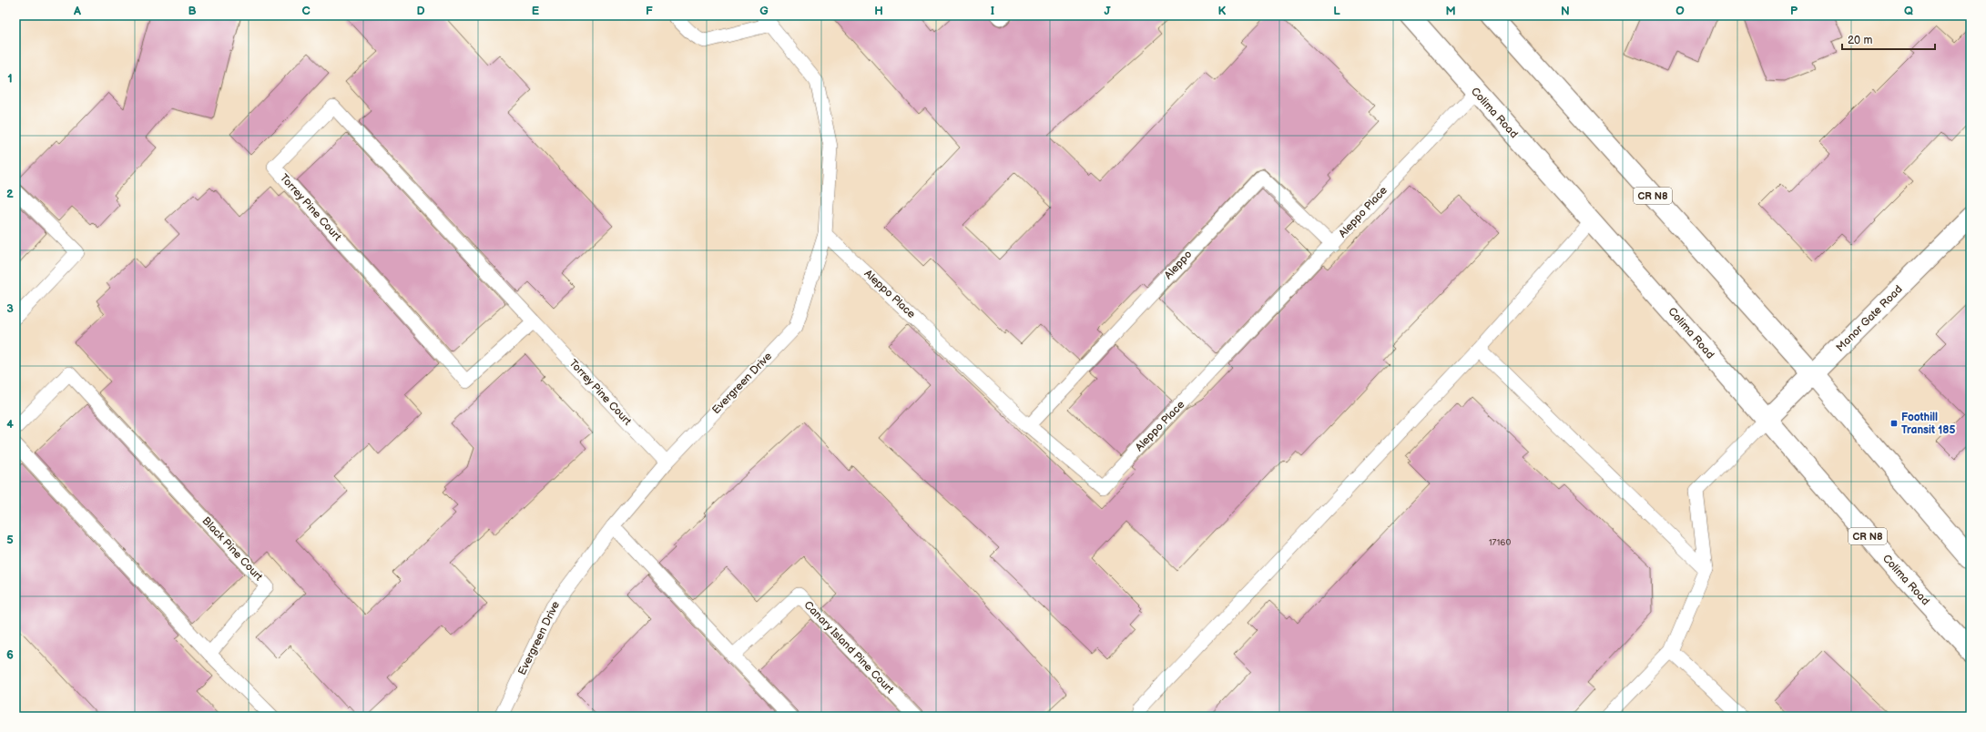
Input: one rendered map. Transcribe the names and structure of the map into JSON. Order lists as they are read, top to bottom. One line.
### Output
{"streets":{"main road":["Colima Road","CR N8","Manor Gate Road"],"lane":["Torrey Pine Court","Aleppo Place","Aleppo","Evergreen Drive","Black Pine Court","Canary Island Pine Court"]},"crossings":[["Colima Road","Aleppo Place"],["Colima Road","Manor Gate Road"],["CR N8","Manor Gate Road"],["Torrey Pine Court","Evergreen Drive"],["Aleppo Place","Aleppo"],["Aleppo Place","Evergreen Drive"]],"places":{"transit":["Foothill Transit 185"]},"house_numbers":["17160"],"scale_bar":"20 m","grid":{"columns":["A","B","C","D","E","F","G","H","I","J","K","L","M","N","O","P","Q"],"rows":["1","2","3","4","5","6"]}}
